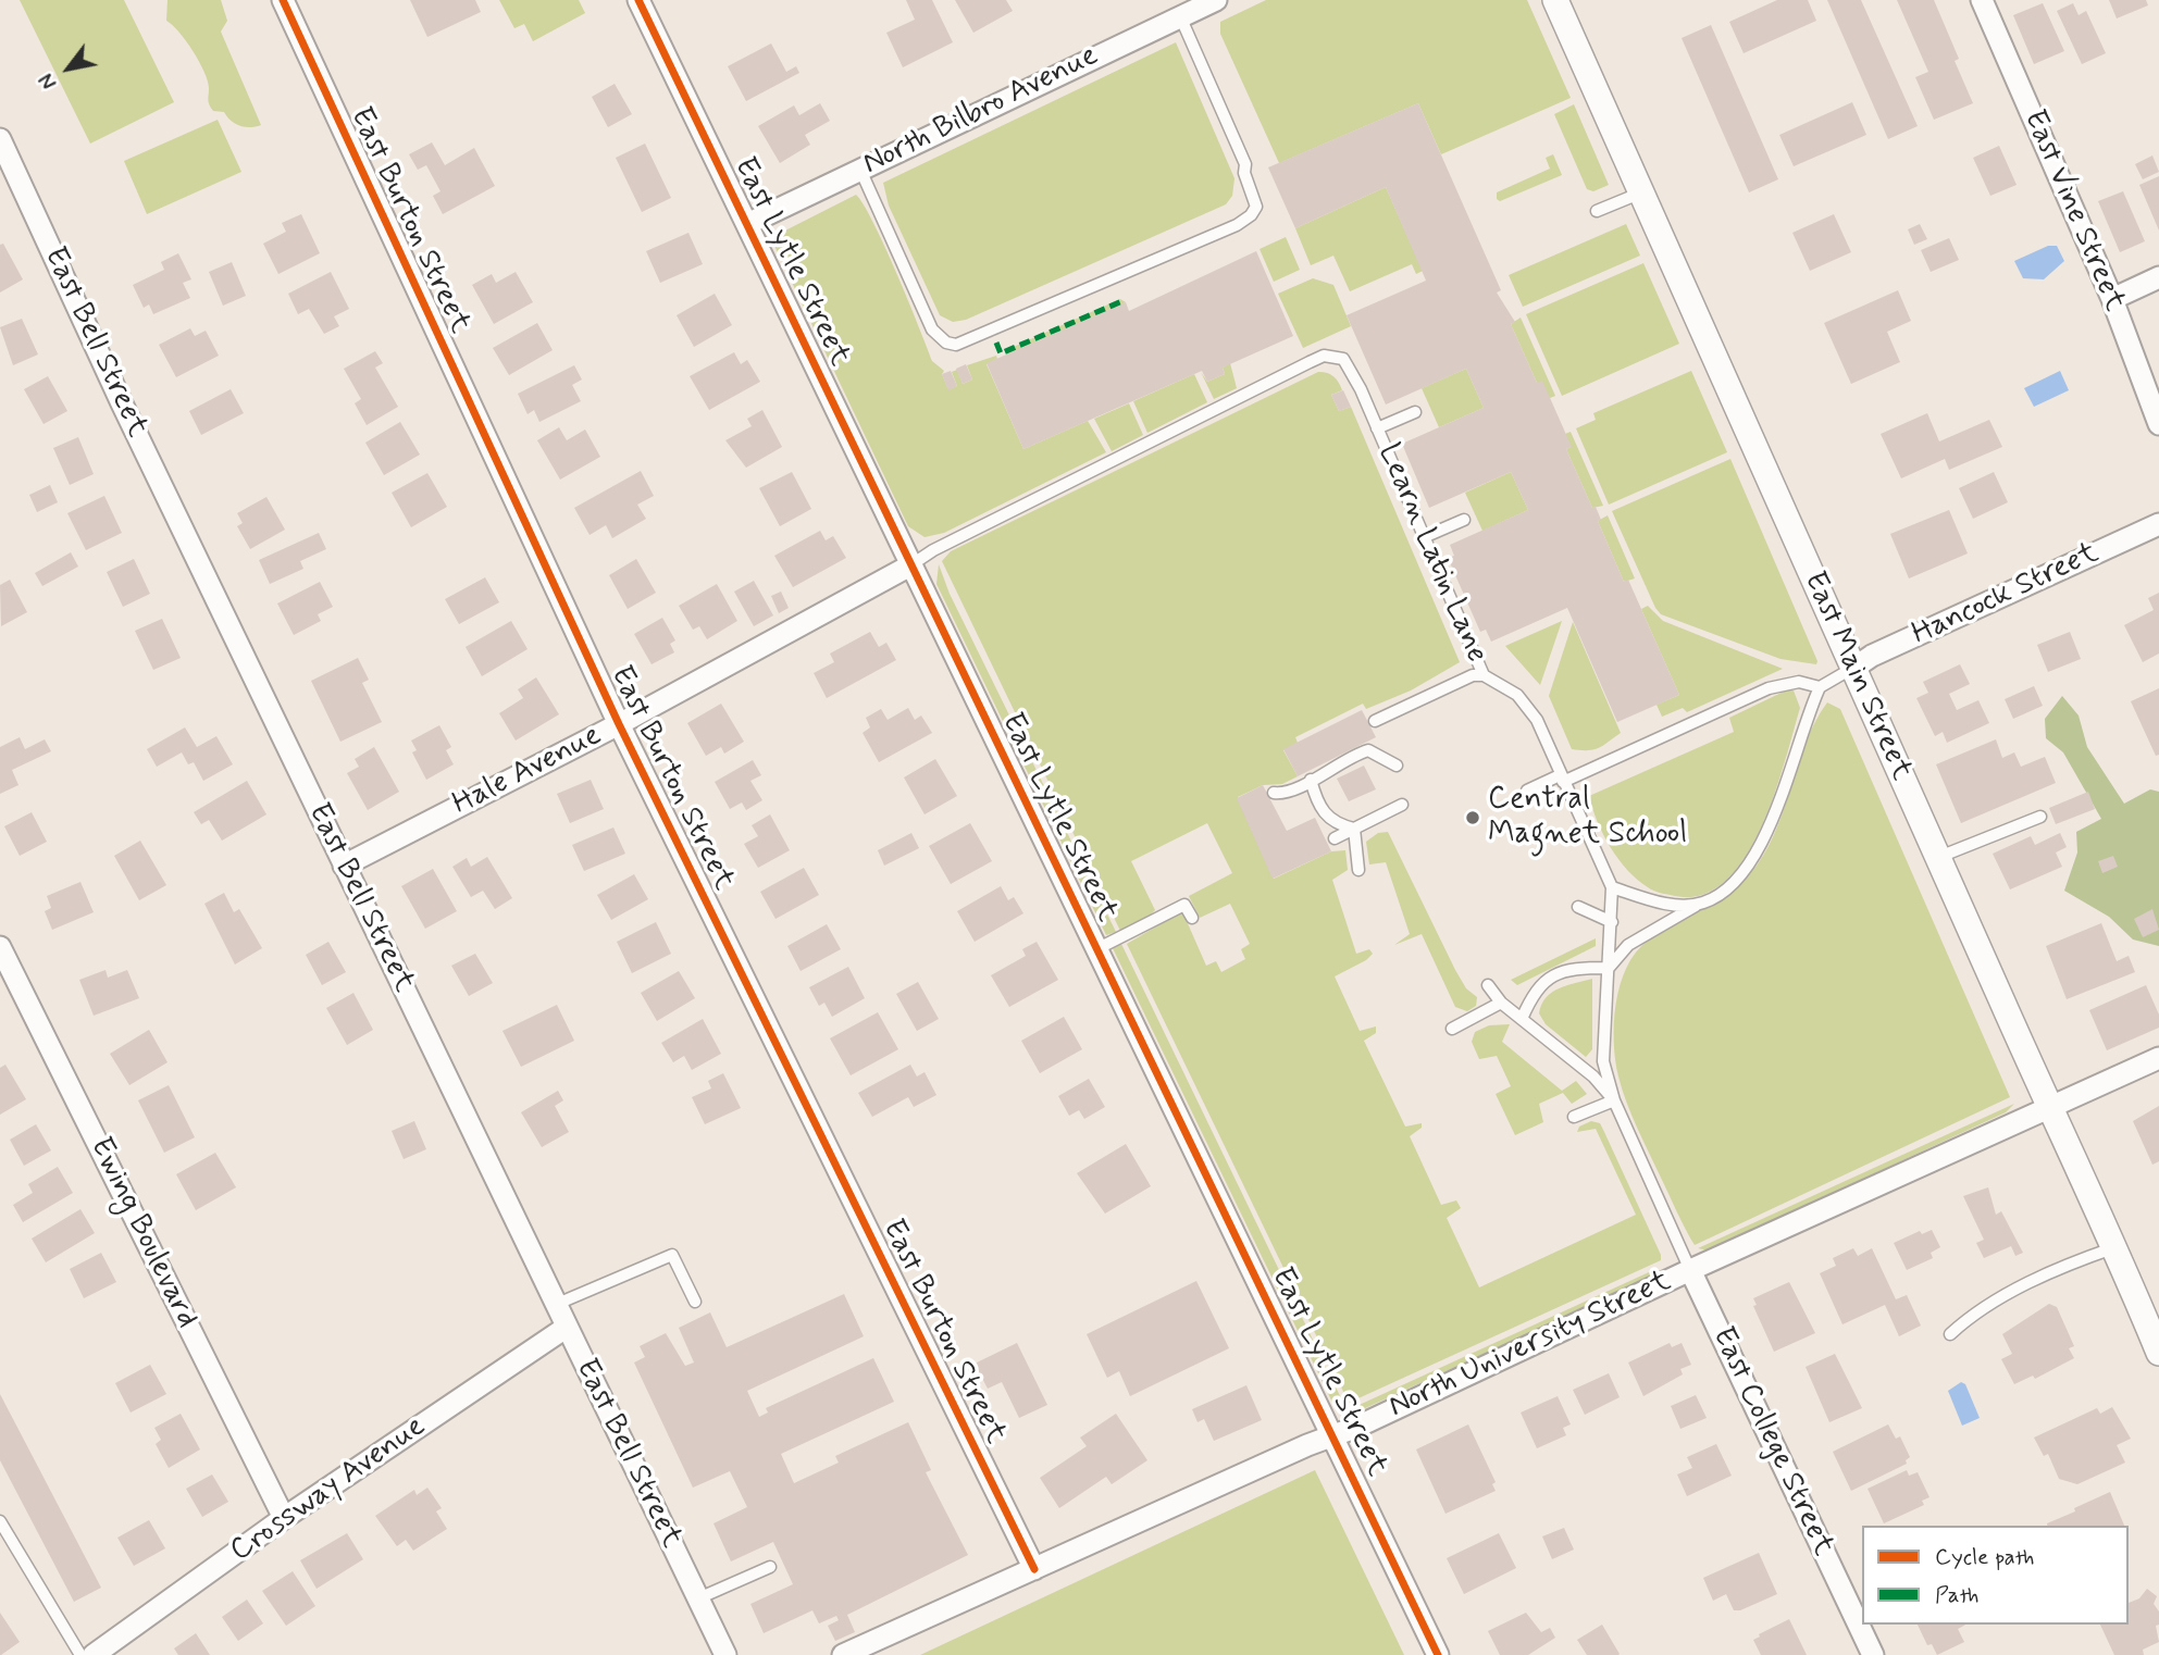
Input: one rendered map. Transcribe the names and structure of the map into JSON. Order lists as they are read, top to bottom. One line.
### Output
{"streets":{"street":["North Bilbro Avenue","East Vine Street","East Burton Street","East Lytle Street","East Bell Street","Hancock Street","East Main Street","Hale Avenue","Ewing Boulevard","North University Street","East College Street","Crossway Avenue"],"lane":["Learn Latin Lane"]},"crossings":[["North Bilbro Avenue","East Lytle Street"],["East Burton Street","Hale Avenue"],["East Burton Street","North University Street"],["East Lytle Street","Learn Latin Lane"],["East Lytle Street","Hale Avenue"],["East Lytle Street","North University Street"],["East Bell Street","Hale Avenue"],["East Bell Street","Crossway Avenue"],["Learn Latin Lane","Hale Avenue"],["Learn Latin Lane","North University Street"],["Learn Latin Lane","East College Street"],["Hancock Street","East Main Street"],["East Main Street","North University Street"],["Ewing Boulevard","Crossway Avenue"],["North University Street","East College Street"]],"places":["Central Magnet School"],"legend":["Cycle path","Path"],"north":"bottom left"}
